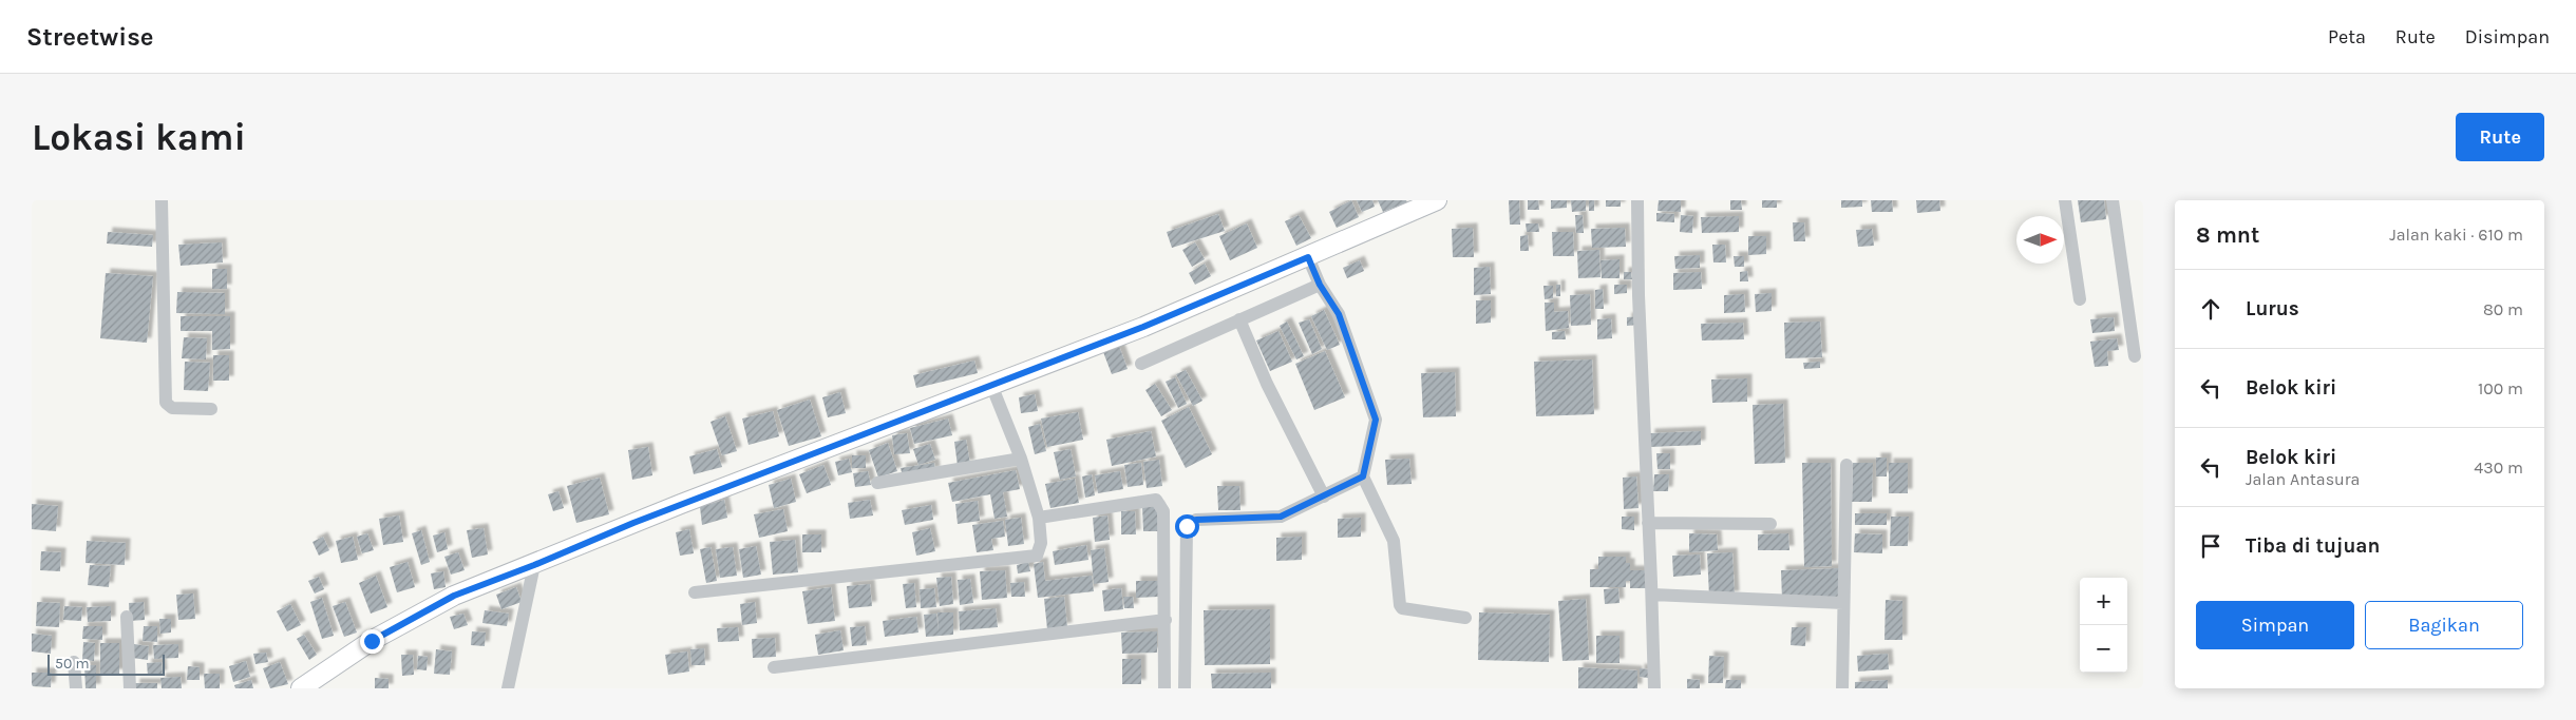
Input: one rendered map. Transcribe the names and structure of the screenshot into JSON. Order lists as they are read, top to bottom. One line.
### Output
{"scale_bar":"50 m","north":"right","page":{"header":"Streetwise","nav":["Peta","Rute","Disimpan"],"buttons":["Rute",["Simpan","Bagikan"]],"title":"Lokasi kami","heading":["8 mnt","Jalan kaki · 610 m"],"list":[["Lurus","80 m"],["Belok kiri","100 m"],["Belok kiri","Jalan Antasura","430 m"],"Tiba di tujuan"],"map_buttons":["+","−"],"scale":"50 m"}}
